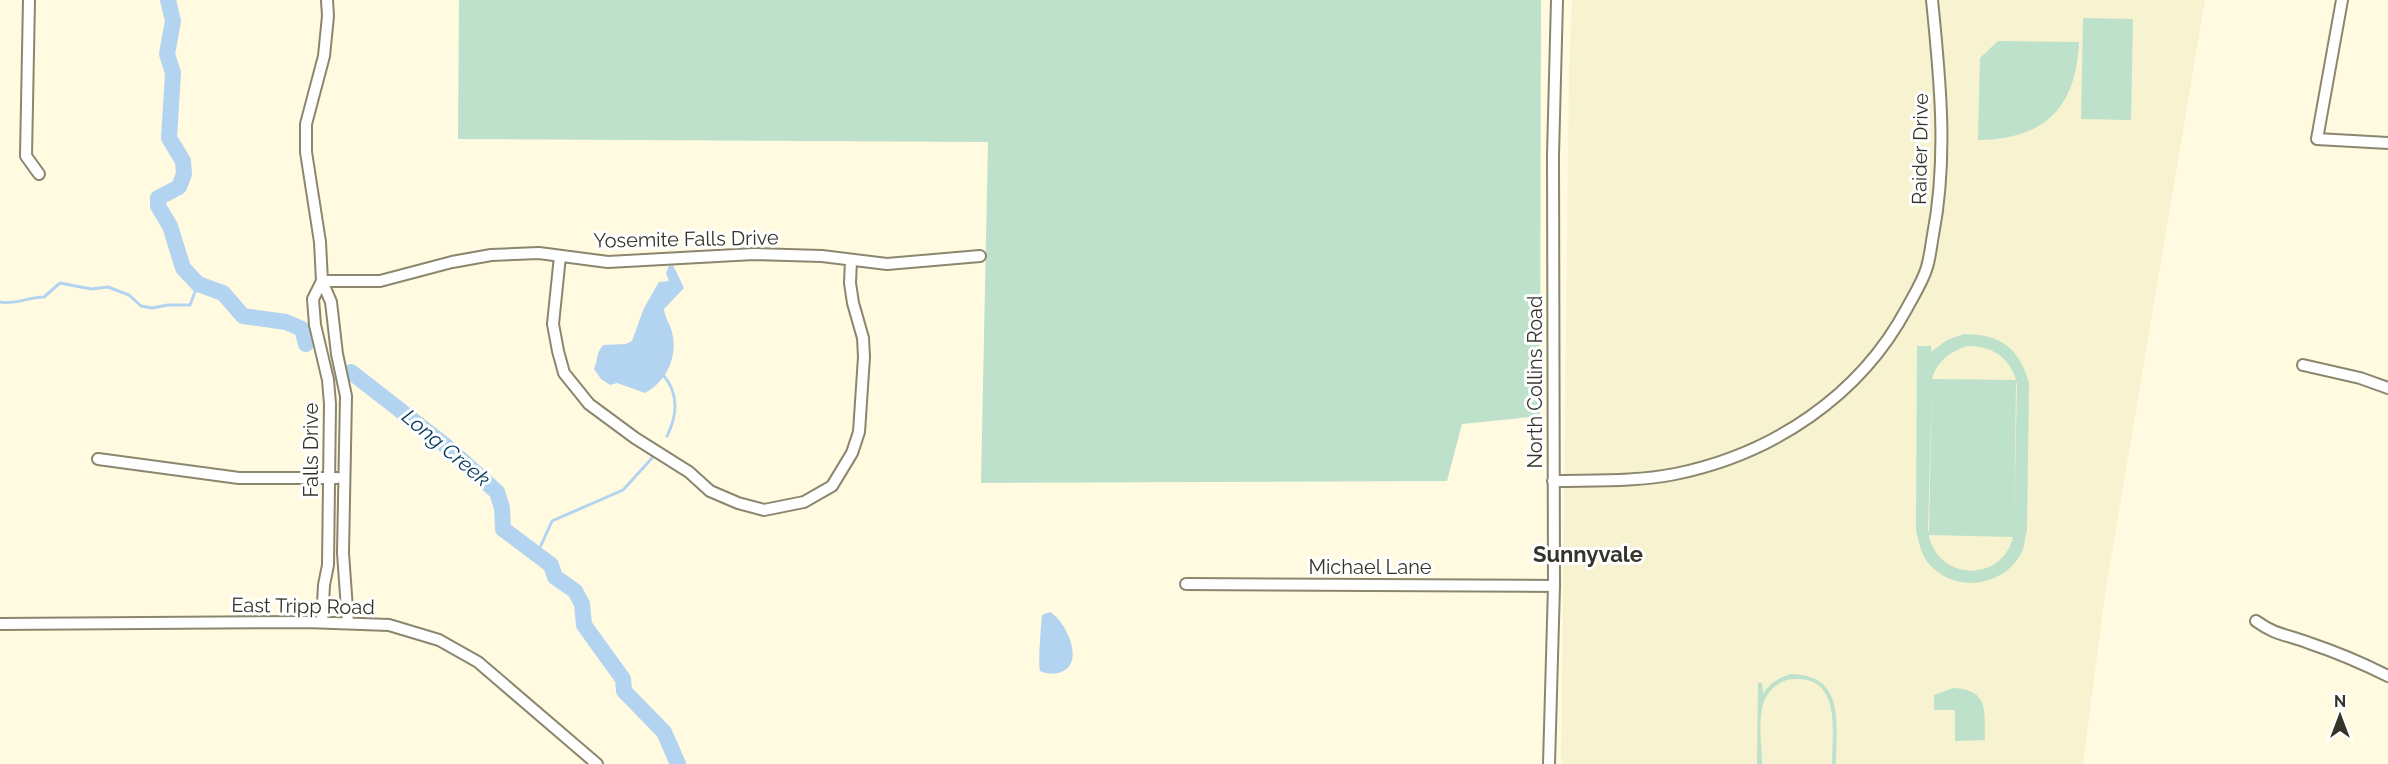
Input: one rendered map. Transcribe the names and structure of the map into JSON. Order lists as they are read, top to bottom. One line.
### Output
{"streets":{"street":["Raider Drive","Yosemite Falls Drive","North Collins Road","Falls Drive","Michael Lane","East Tripp Road"]},"crossings":[["Raider Drive","North Collins Road"],["Yosemite Falls Drive","Falls Drive"],["North Collins Road","Michael Lane"],["Falls Drive","East Tripp Road"]],"districts":["Sunnyvale"],"water":["Long Creek"],"north":"top"}
